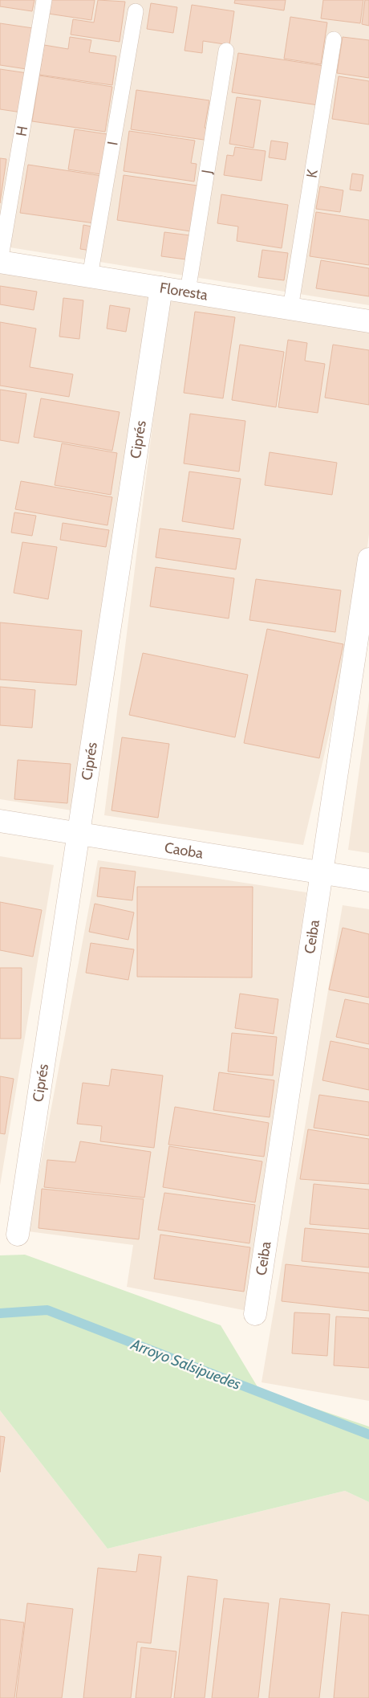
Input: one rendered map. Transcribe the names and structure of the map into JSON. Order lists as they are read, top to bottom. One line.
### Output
{"streets":{"street":["Floresta","Ciprés","Caoba","Ceiba"],"lane":["H","I","J","K"]},"crossings":[["H","Floresta"],["I","Floresta"],["J","Floresta"],["K","Floresta"],["Floresta","Ciprés"],["Ciprés","Caoba"],["Caoba","Ceiba"]],"water":["Arroyo Salsipuedes"]}
